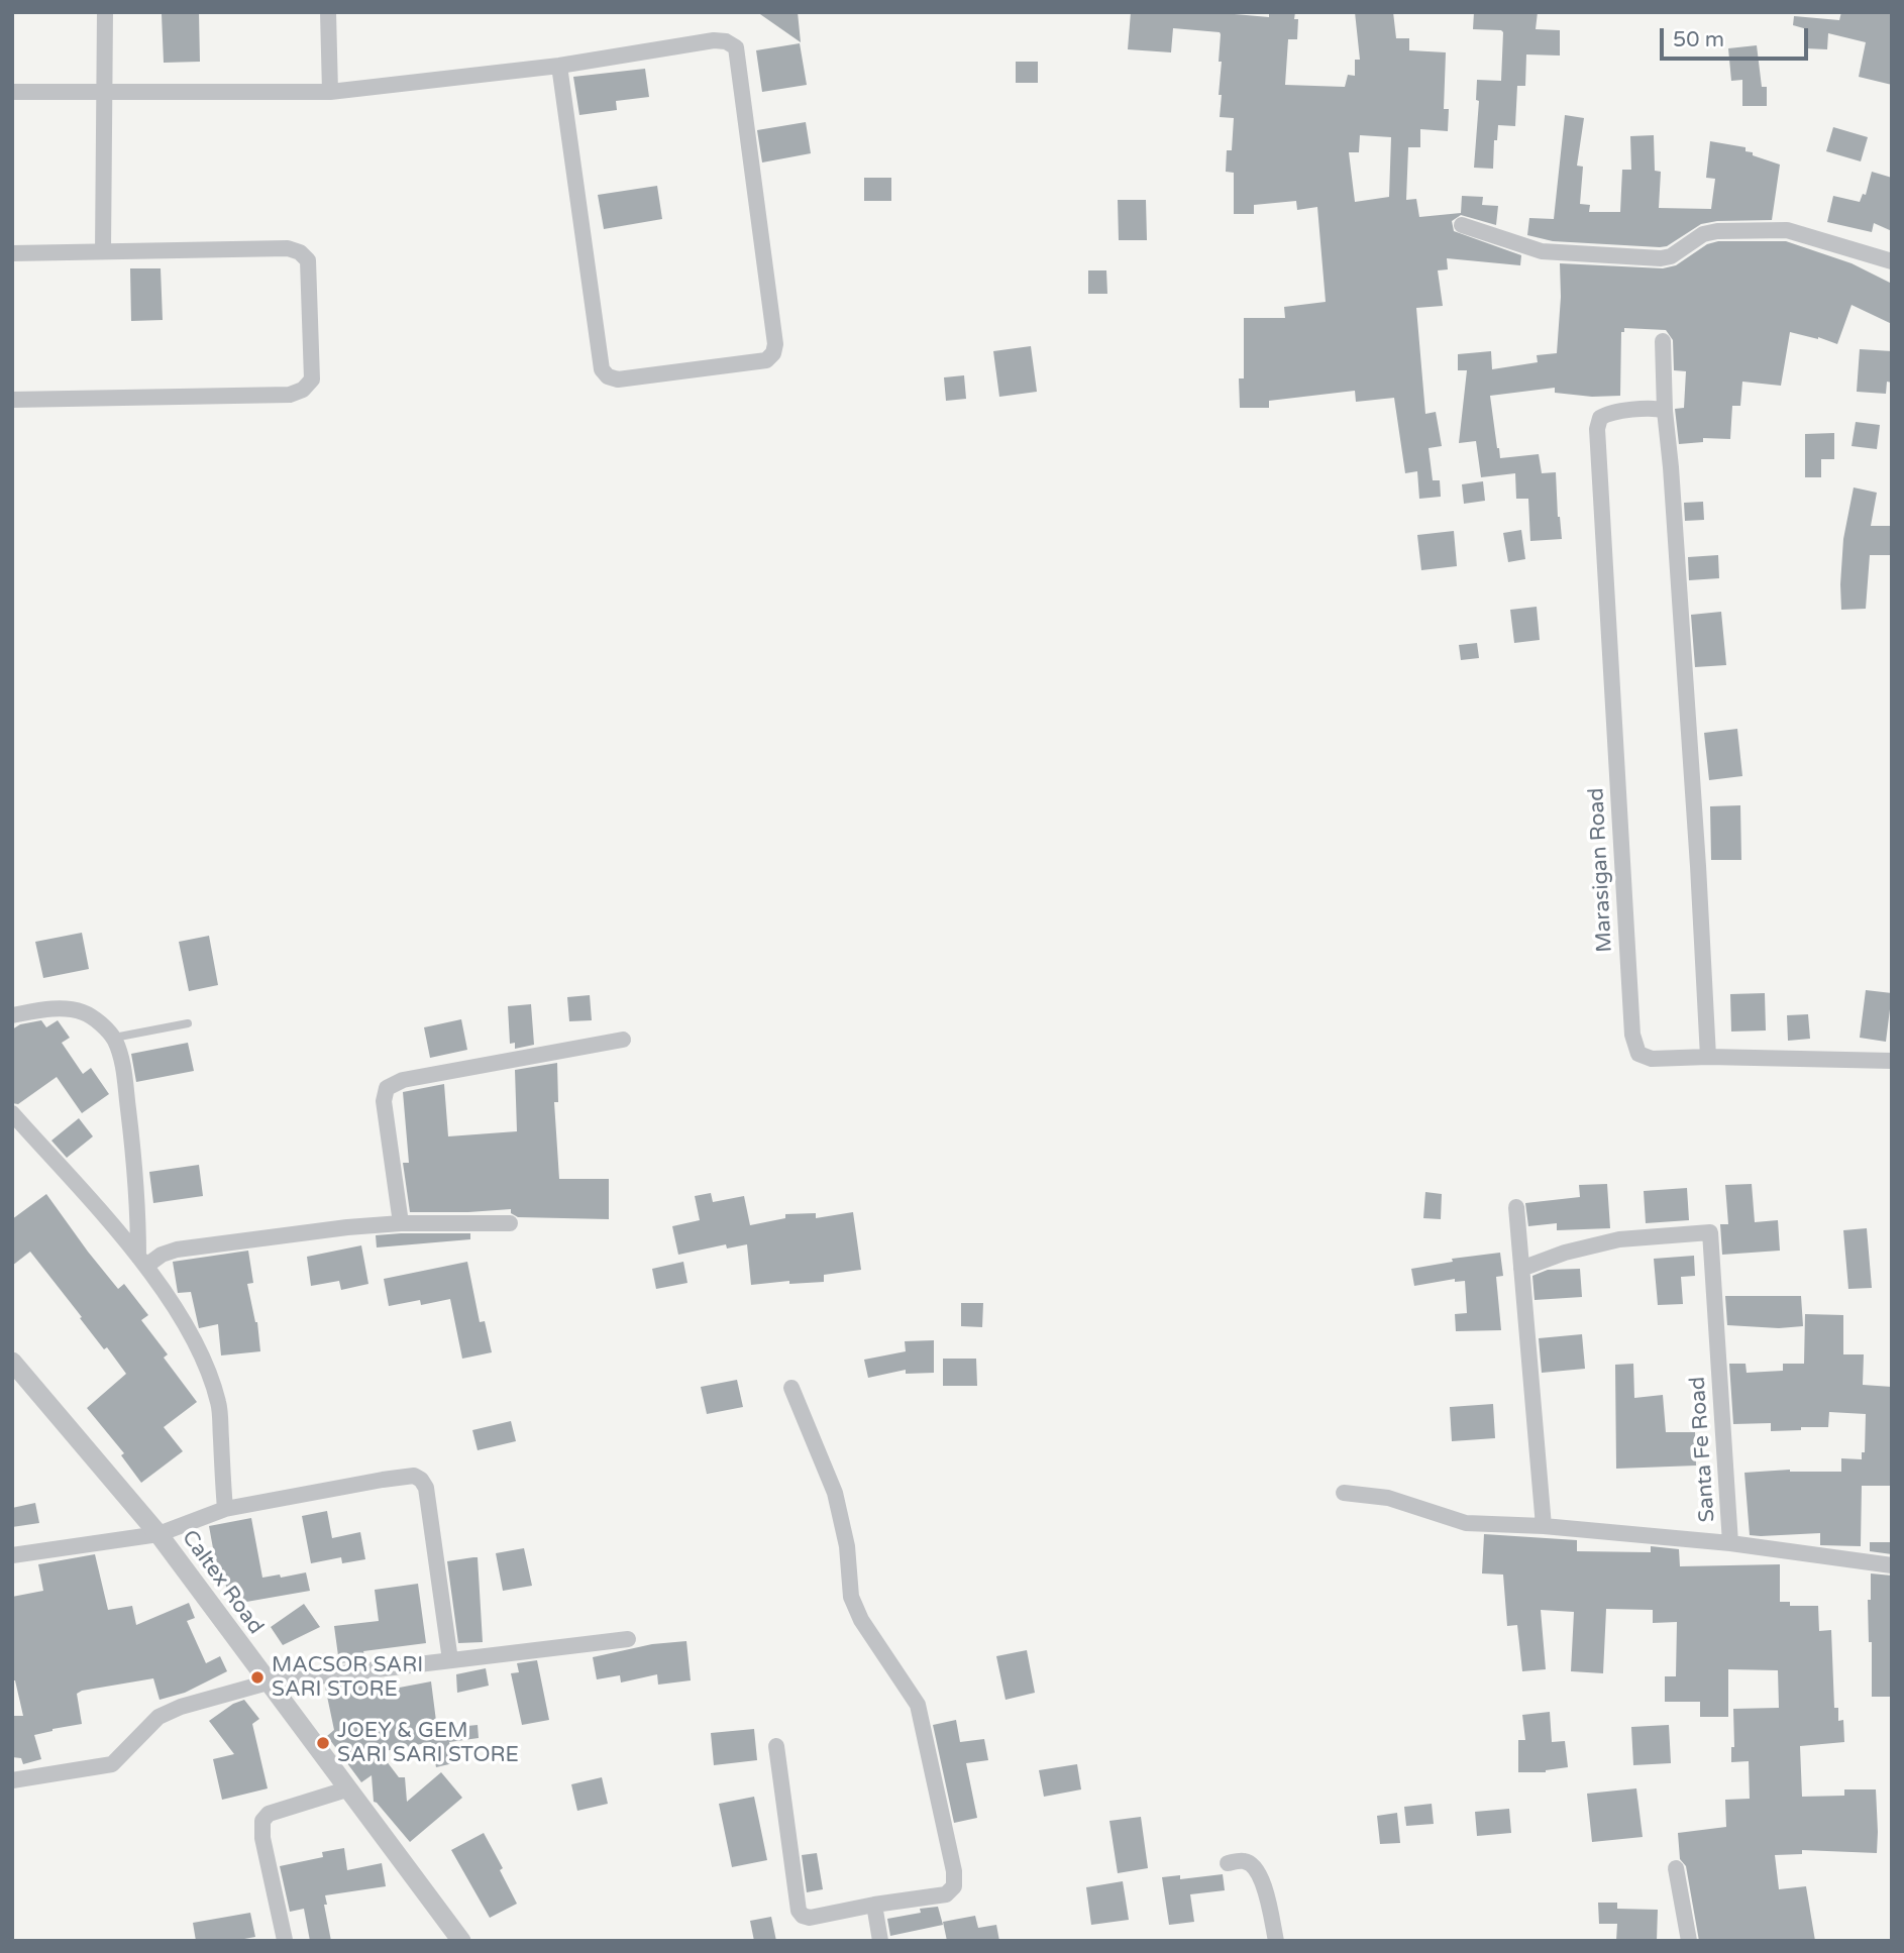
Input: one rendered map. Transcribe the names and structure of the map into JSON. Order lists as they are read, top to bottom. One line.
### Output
{"streets":{"street":["Marasigan Road","Santa Fe Road","Caltex Road"]},"places":["MACSOR SARI SARI STORE","JOEY & GEM SARI SARI STORE"],"scale_bar":"50 m"}
